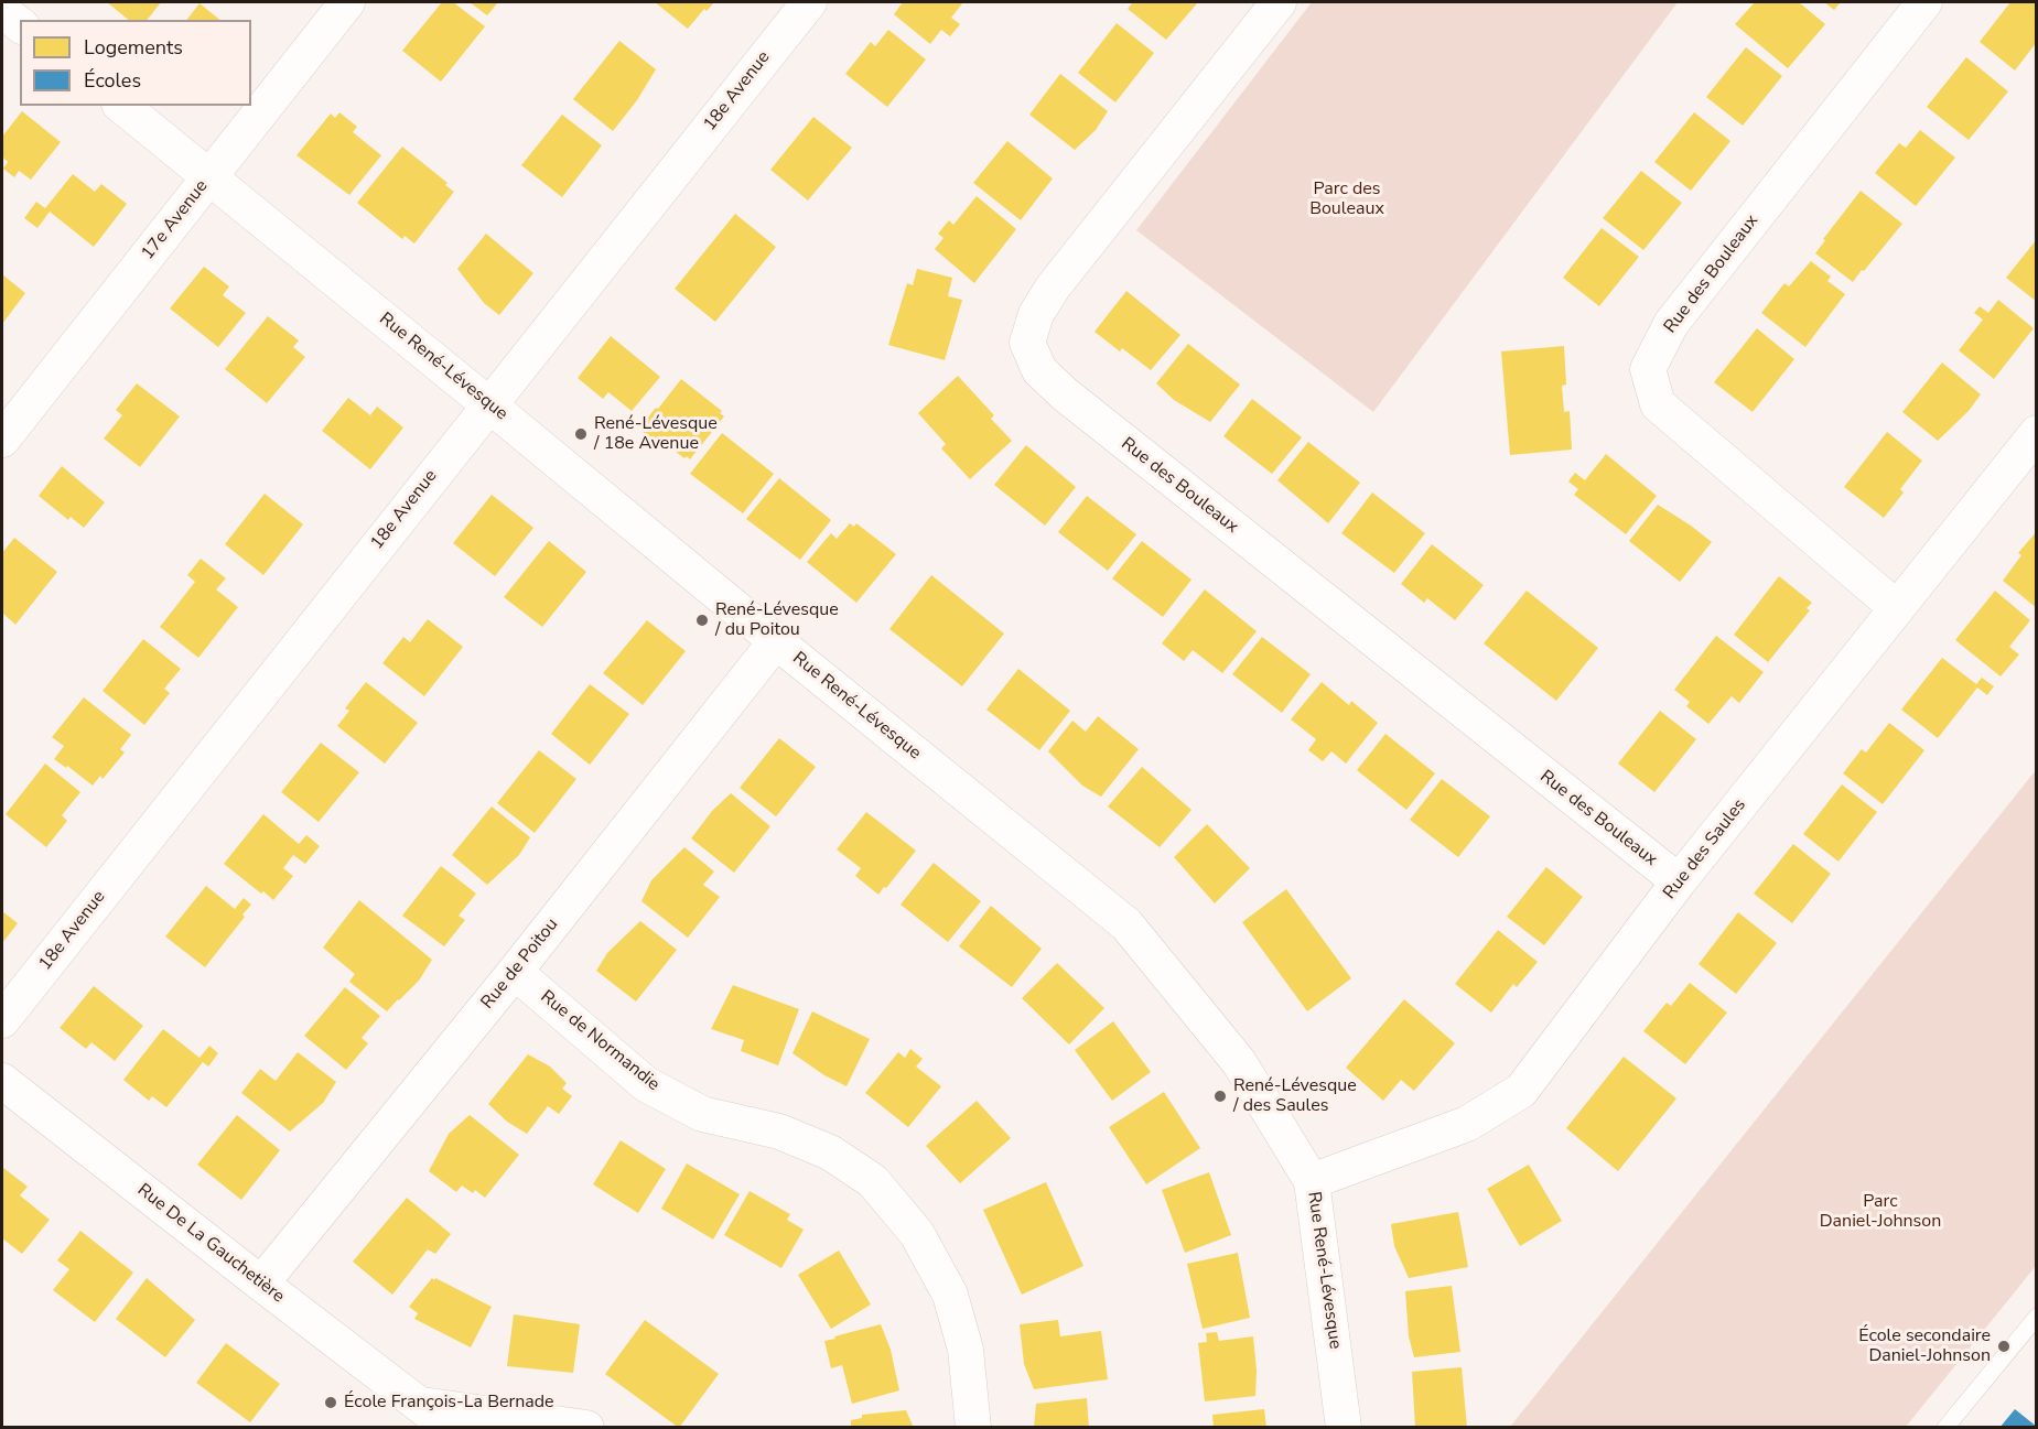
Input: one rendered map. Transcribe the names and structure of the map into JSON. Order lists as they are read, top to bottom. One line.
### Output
{"streets":{"street":["18e Avenue","17e Avenue","Rue des Bouleaux","Rue René-Lévesque","Rue des Saules","Rue de Poitou","Rue de Normandie","Rue De La Gauchetière"]},"crossings":[["18e Avenue","Rue René-Lévesque"],["17e Avenue","Rue René-Lévesque"],["Rue des Bouleaux","Rue des Saules"],["Rue René-Lévesque","Rue des Saules"],["Rue René-Lévesque","Rue de Poitou"],["Rue de Poitou","Rue de Normandie"],["Rue de Poitou","Rue De La Gauchetière"]],"parks":["Parc des Bouleaux","Parc Daniel-Johnson"],"places":["René-Lévesque / 18e Avenue","René-Lévesque / du Poitou","René-Lévesque / des Saules","École secondaire Daniel-Johnson","École François-La Bernade"],"legend":["Logements","Écoles"]}
